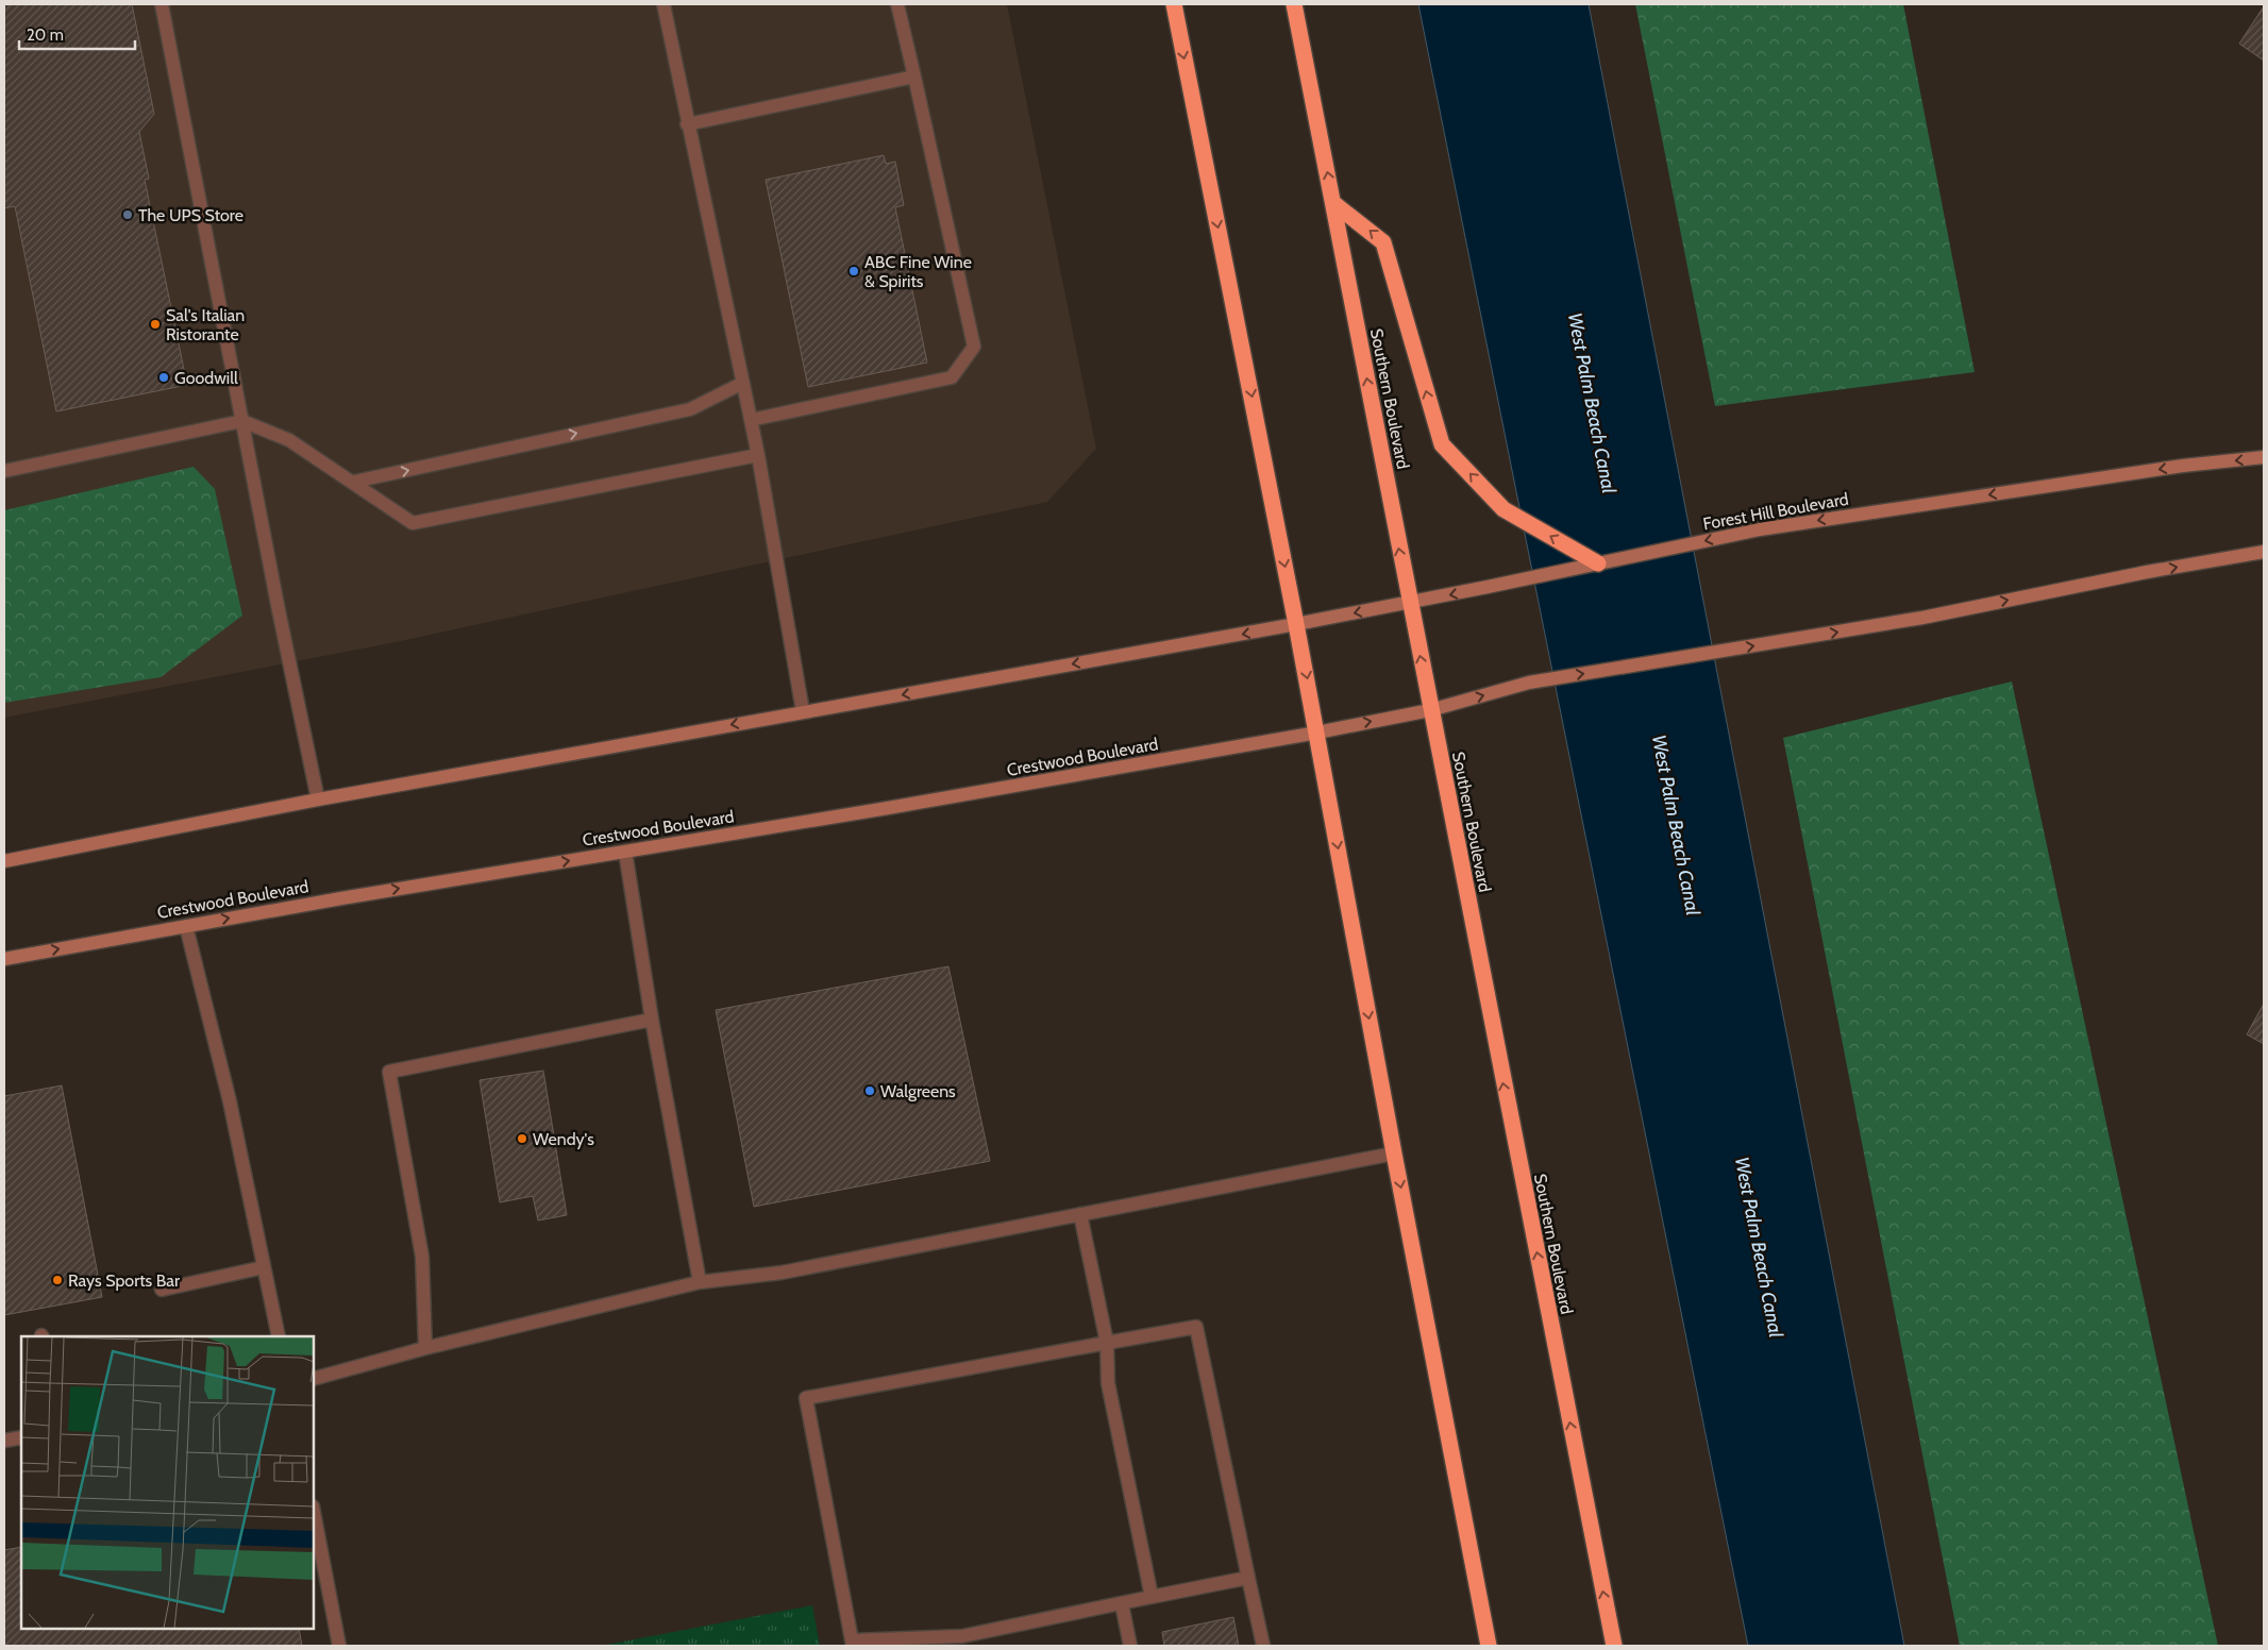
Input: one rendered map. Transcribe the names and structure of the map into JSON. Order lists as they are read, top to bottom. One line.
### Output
{"streets":{"highway":["Southern Boulevard"],"main road":["Forest Hill Boulevard","Crestwood Boulevard"]},"crossings":[["Southern Boulevard","Forest Hill Boulevard"]],"water":["West Palm Beach Canal"],"places":["The UPS Store","ABC Fine Wine & Spirits","Sal's Italian Ristorante","Goodwill","Walgreens","Wendy's","Rays Sports Bar"],"scale_bar":"20 m"}
